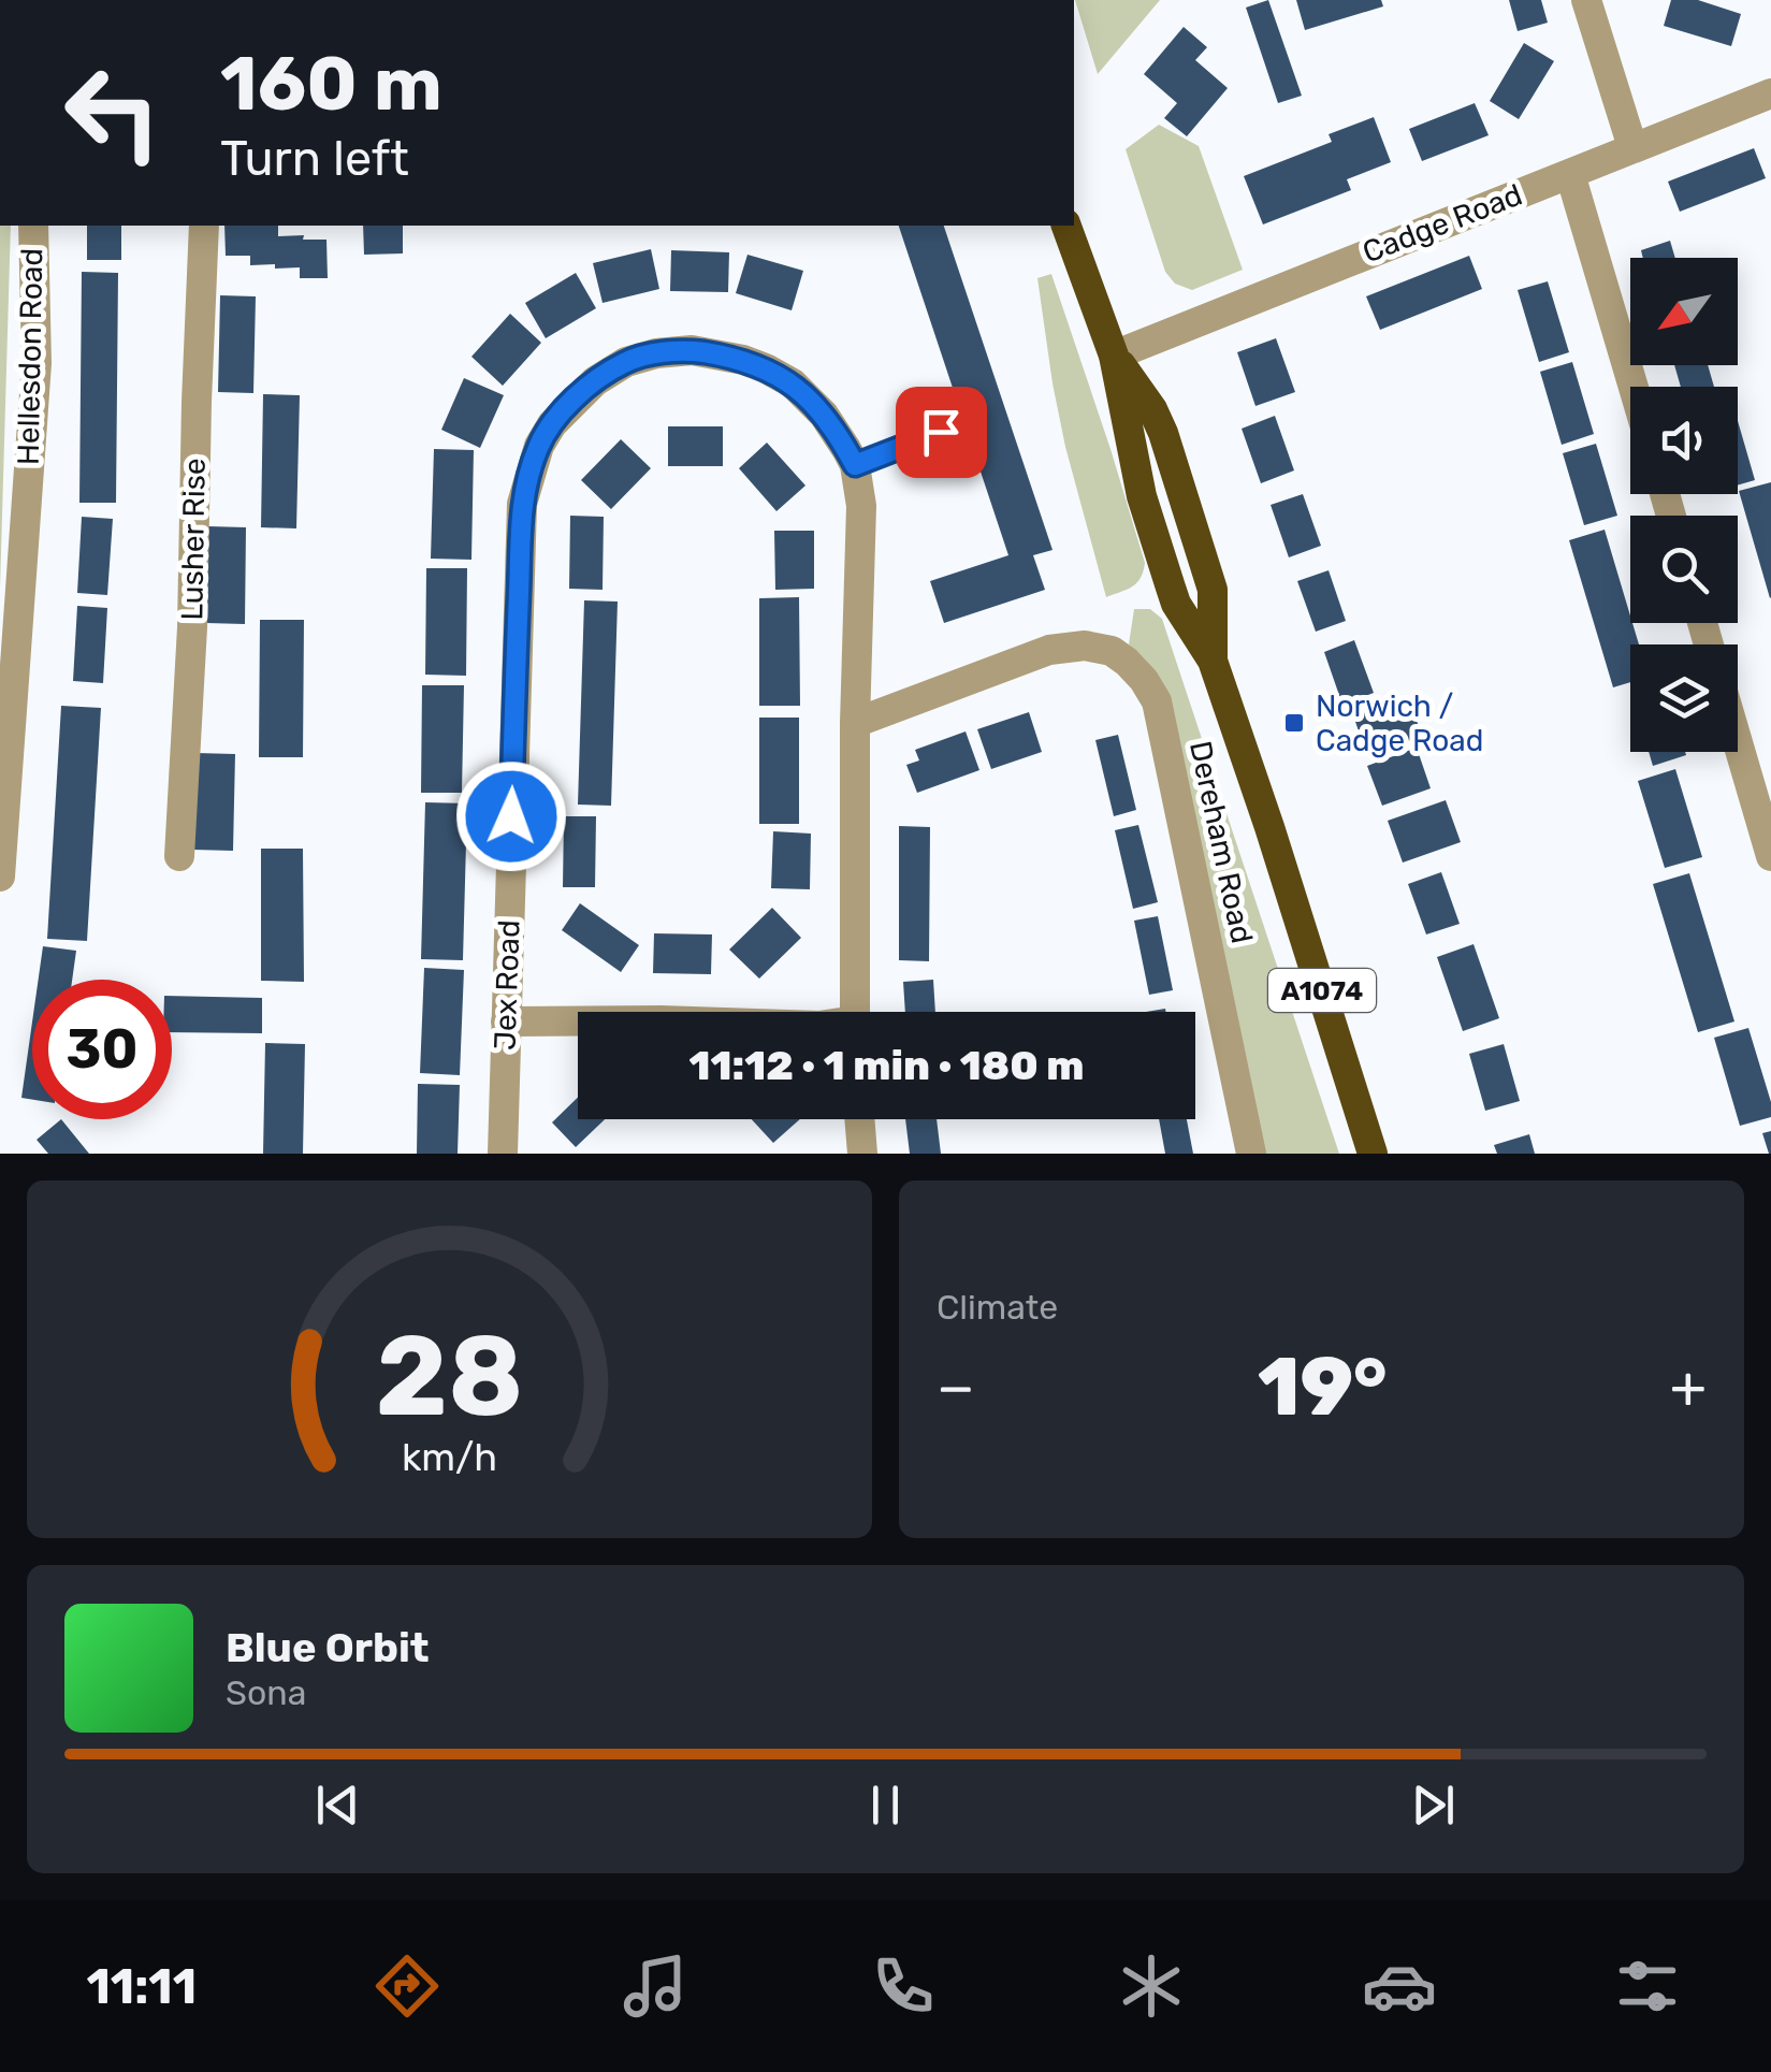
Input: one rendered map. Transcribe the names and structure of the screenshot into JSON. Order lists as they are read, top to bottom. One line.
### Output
{"streets":{"highway":["Dereham Road","A1074"],"street":["Cadge Road","Hellesdon Road","Lusher Rise","Jex Road"]},"crossings":[["Cadge Road","Dereham Road"],["Dereham Road","Jex Road"]],"places":{"transit":["Norwich / Cadge Road"]},"north":"bottom left","page":{"turn":["160 m","Turn left"],"limit":"30","trip":"11:12 · 1 min · 180 m","tile":"Climate","heat":["−","19°","+"],"song":["Blue Orbit","Sona"],"tabs":"11:11","gauge":["28","km/h"]}}
